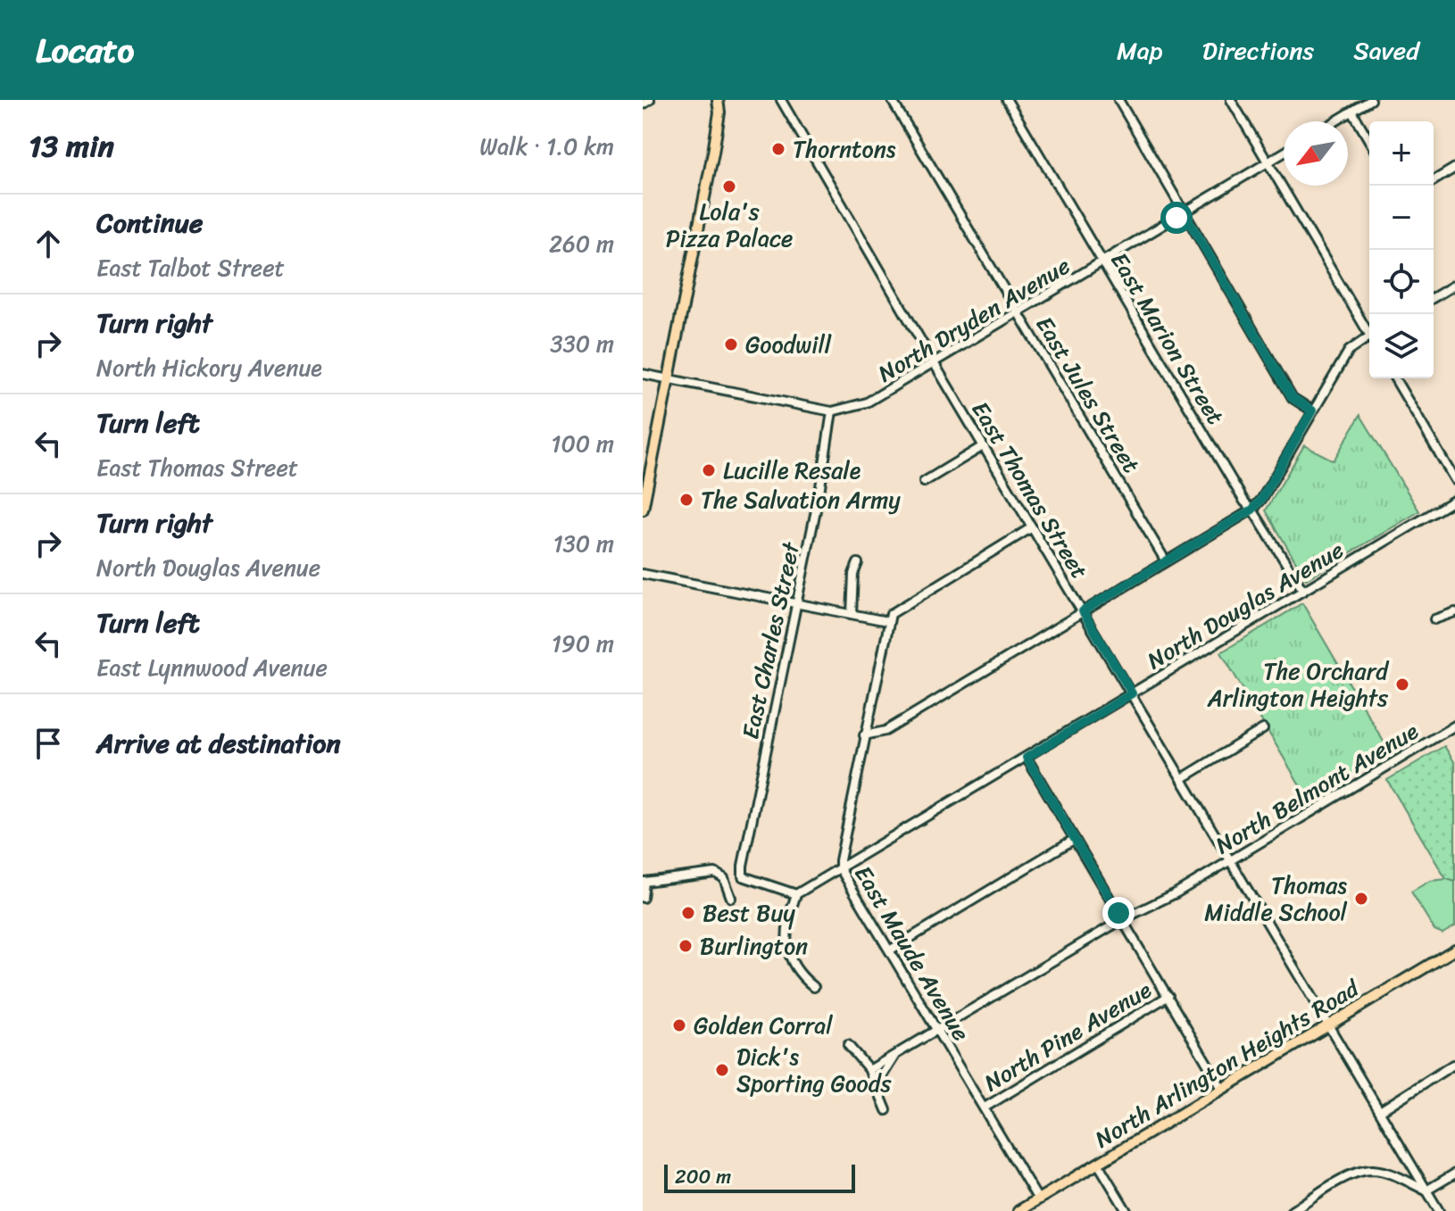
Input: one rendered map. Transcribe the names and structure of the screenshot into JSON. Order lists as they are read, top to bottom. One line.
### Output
{"streets":{"main road":["North Arlington Heights Road"],"street":["North Dryden Avenue","East Marion Street","East Jules Street","East Thomas Street","North Douglas Avenue","East Charles Street","North Belmont Avenue","East Maude Avenue","North Pine Avenue"]},"crossings":[["North Dryden Avenue","East Marion Street"],["North Dryden Avenue","East Jules Street"],["North Dryden Avenue","East Thomas Street"],["North Dryden Avenue","East Charles Street"],["East Marion Street","North Douglas Avenue"],["East Thomas Street","North Douglas Avenue"],["East Thomas Street","North Belmont Avenue"],["East Thomas Street","North Arlington Heights Road"],["North Douglas Avenue","East Charles Street"],["North Douglas Avenue","East Maude Avenue"],["North Belmont Avenue","East Maude Avenue"],["East Maude Avenue","North Pine Avenue"],["East Maude Avenue","North Arlington Heights Road"]],"places":["Thorntons","Lola's Pizza Palace","Goodwill","Lucille Resale","The Salvation Army","The Orchard Arlington Heights","Thomas Middle School","Best Buy","Burlington","Golden Corral","Dick's Sporting Goods"],"scale_bar":"200 m","north":"bottom left","page":{"header":"Locato","nav":["Map","Directions","Saved"],"heading":["13 min","Walk · 1.0 km"],"map_buttons":["+","−"],"list":[["Continue","East Talbot Street","260 m"],["Turn right","North Hickory Avenue","330 m"],["Turn left","East Thomas Street","100 m"],["Turn right","North Douglas Avenue","130 m"],["Turn left","East Lynnwood Avenue","190 m"],"Arrive at destination"],"scale":"200 m"}}
